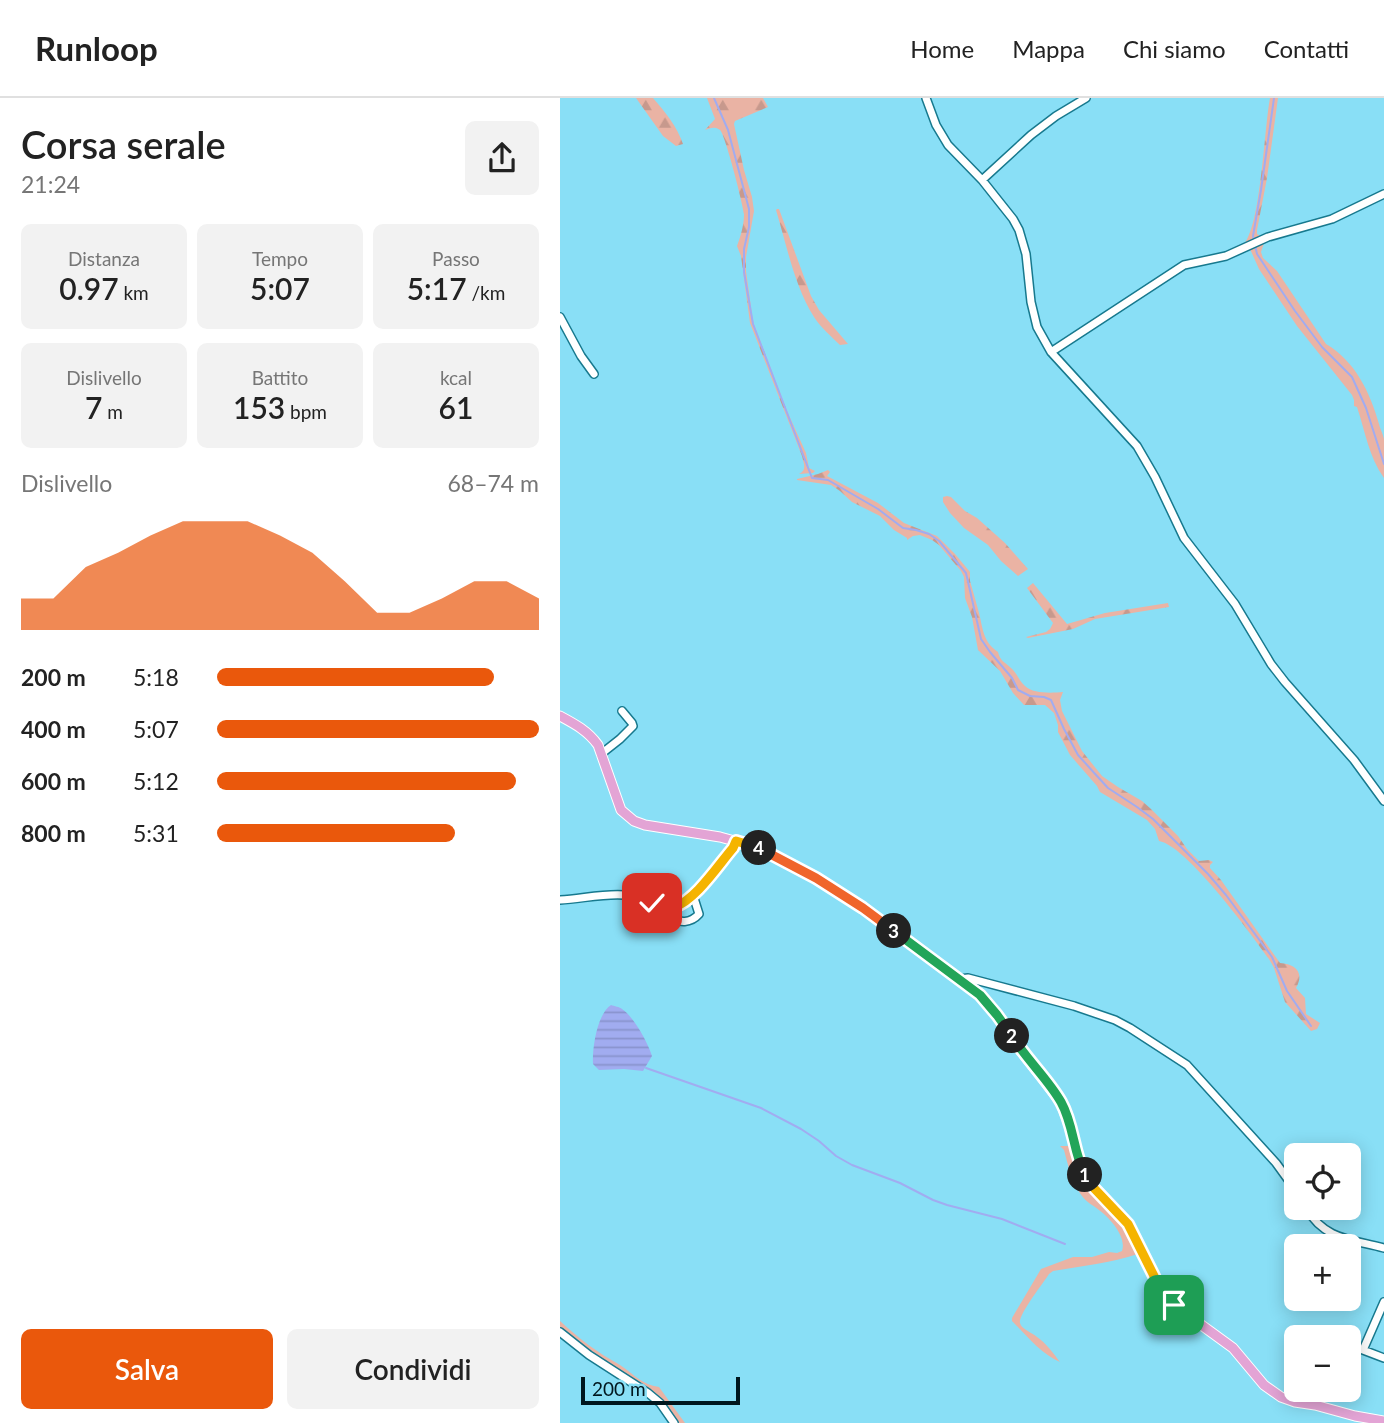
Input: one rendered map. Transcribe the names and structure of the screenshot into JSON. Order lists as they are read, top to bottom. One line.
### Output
{"scale_bar":"200 m","page":{"header":"Runloop","nav":["Home","Mappa","Chi siamo","Contatti"],"heading":["Corsa serale","21:24"],"stats":[["Distanza","0.97 km"],["Tempo","5:07"],["Passo","5:17 /km"],["Dislivello","7 m"],["Battito","153 bpm"],["kcal","61"]],"chart":["Dislivello","68–74 m"],"list":[{"name":"200 m","note":"5:18"},{"name":"400 m","note":"5:07"},{"name":"600 m","note":"5:12"},{"name":"800 m","note":"5:31"}],"pins":["4","3","2","1"],"map_buttons":["+","−"],"buttons":["Salva","Condividi"],"scale":"200 m"}}
